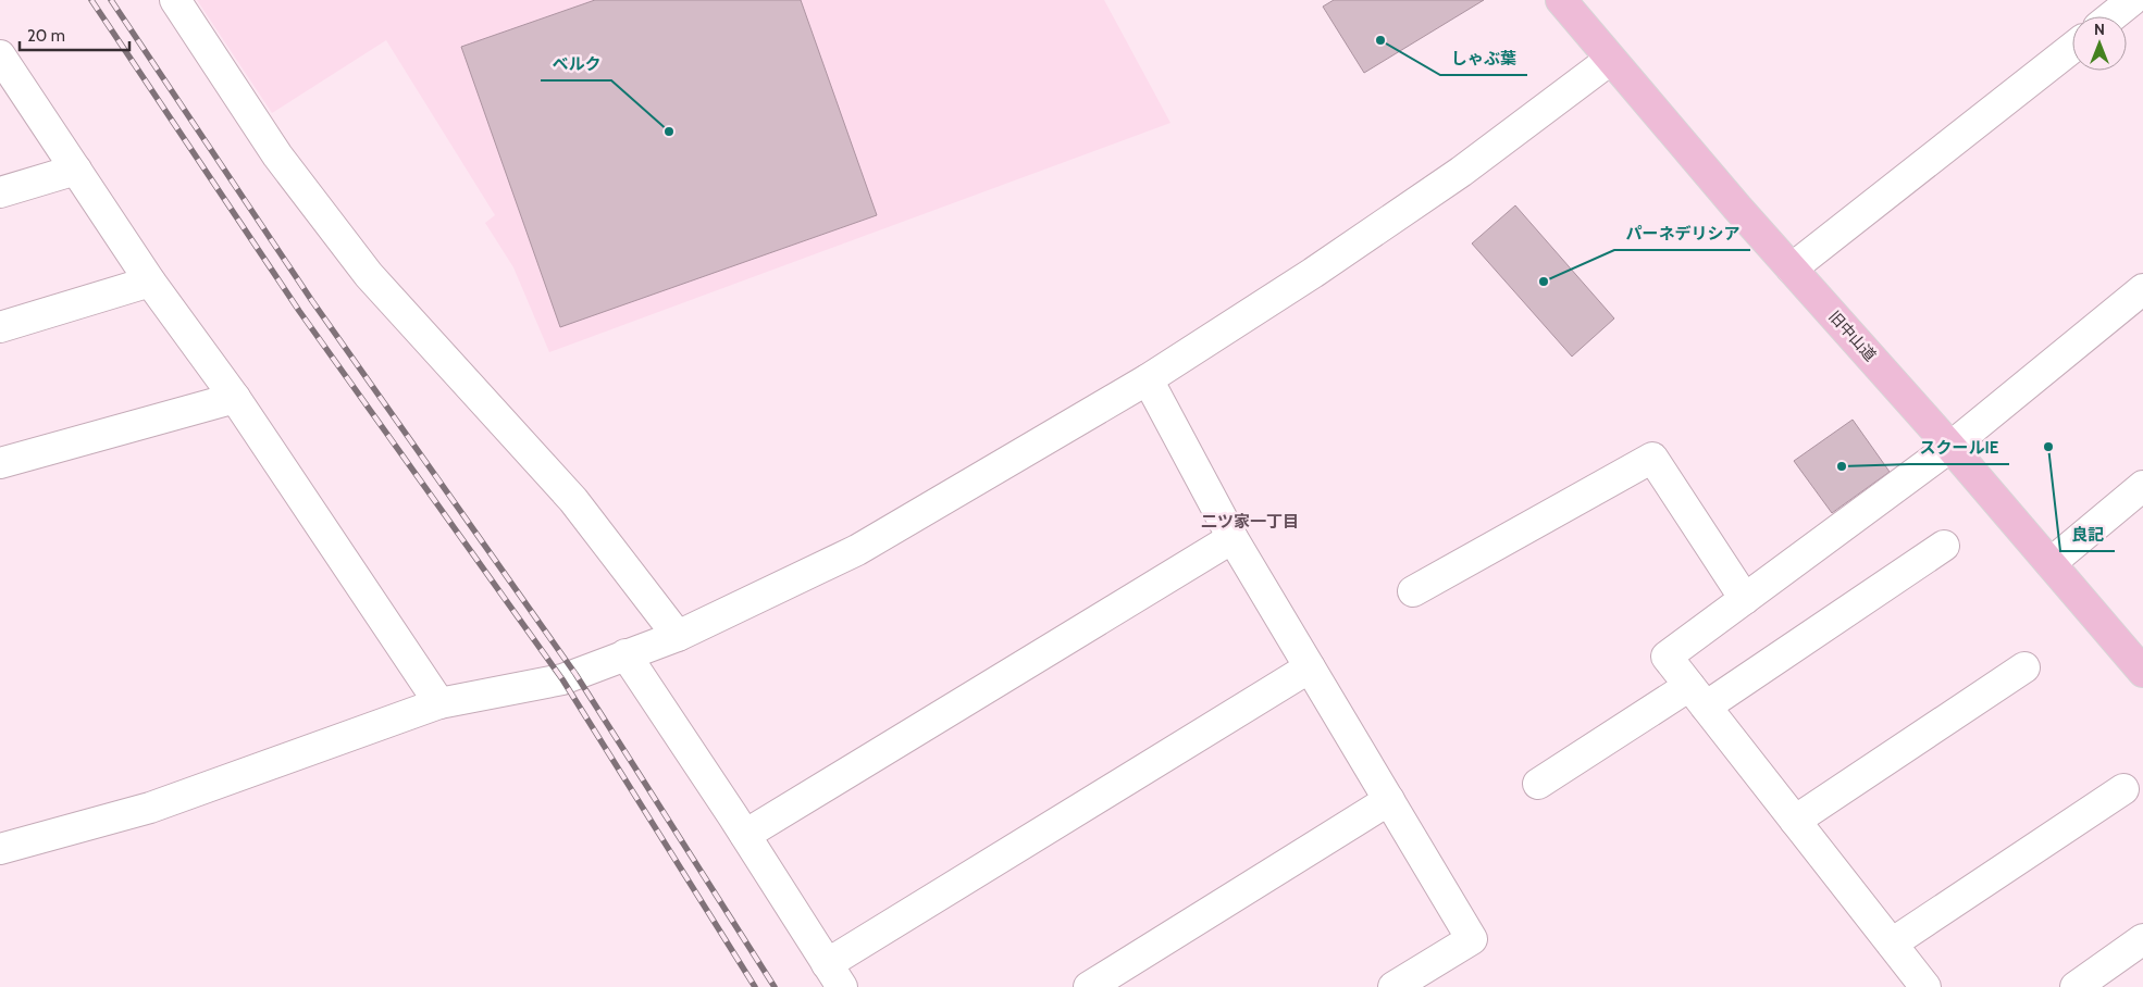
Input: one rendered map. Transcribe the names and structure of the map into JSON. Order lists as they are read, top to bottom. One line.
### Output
{"streets":{"main road":["旧中山道"]},"districts":["二ツ家一丁目"],"places":["しゃぶ葉","ベルク","パーネデリシア","良記","スクールIE"],"scale_bar":"20 m","north":"top"}
